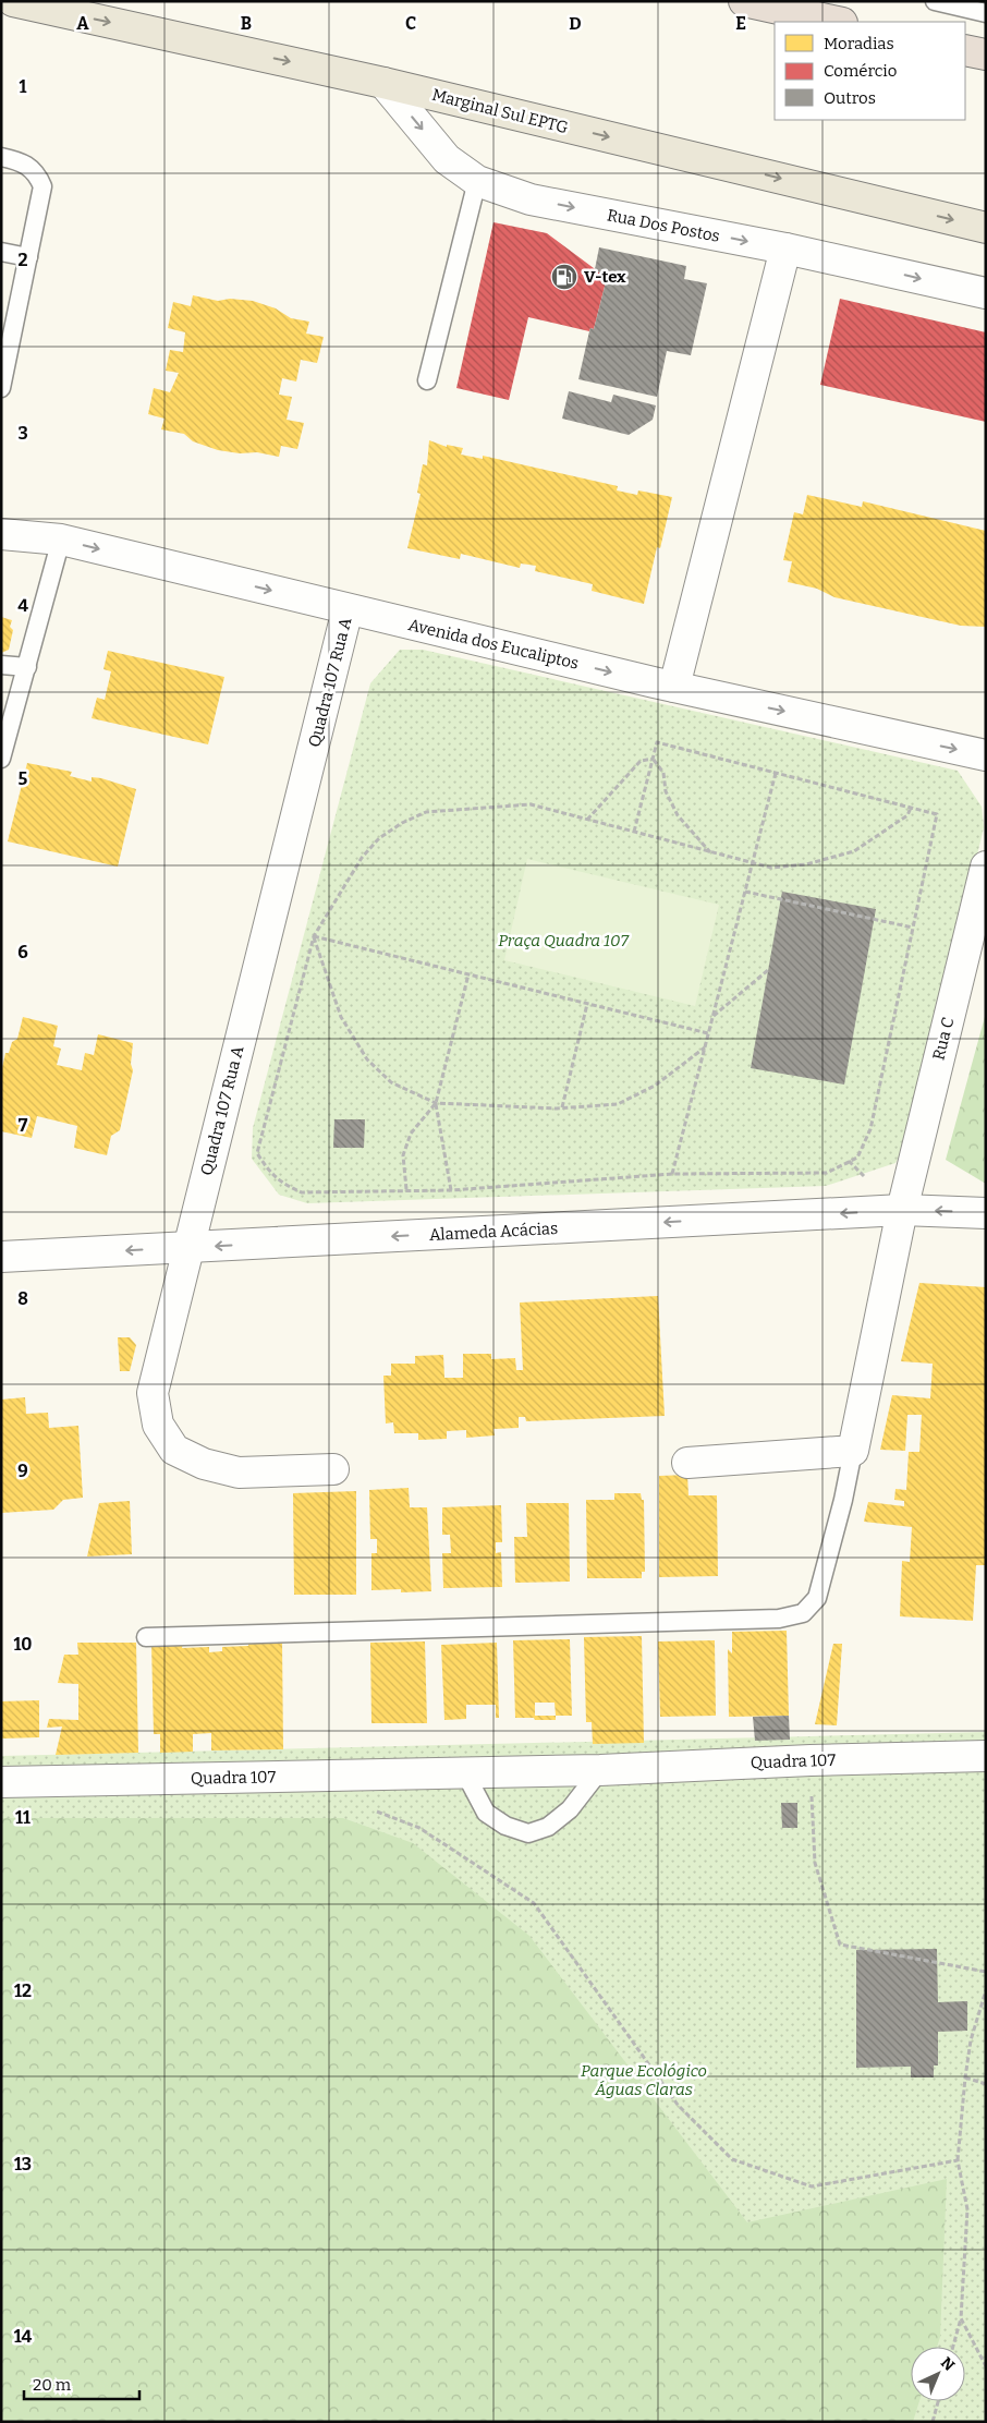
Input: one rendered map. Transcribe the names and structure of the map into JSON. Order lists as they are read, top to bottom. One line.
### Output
{"streets":{"main road":["Marginal Sul EPTG"],"street":["Rua Dos Postos","Avenida dos Eucaliptos","Quadra 107 Rua A","Rua C","Alameda Acácias","Quadra 107"]},"crossings":[["Marginal Sul EPTG","Rua Dos Postos"],["Avenida dos Eucaliptos","Quadra 107 Rua A"],["Quadra 107 Rua A","Alameda Acácias"],["Rua C","Alameda Acácias"]],"one_way":["Marginal Sul EPTG","Rua Dos Postos","Avenida dos Eucaliptos","Alameda Acácias"],"parks":["Praça Quadra 107","Parque Ecológico Águas Claras"],"places":{"fuel station":["V-tex"]},"legend":["Moradias","Comércio","Outros"],"scale_bar":"20 m","north":"top right","grid":{"columns":["A","B","C","D","E"],"rows":["1","2","3","4","5","6","7","8","9","10","11","12","13","14"]}}
